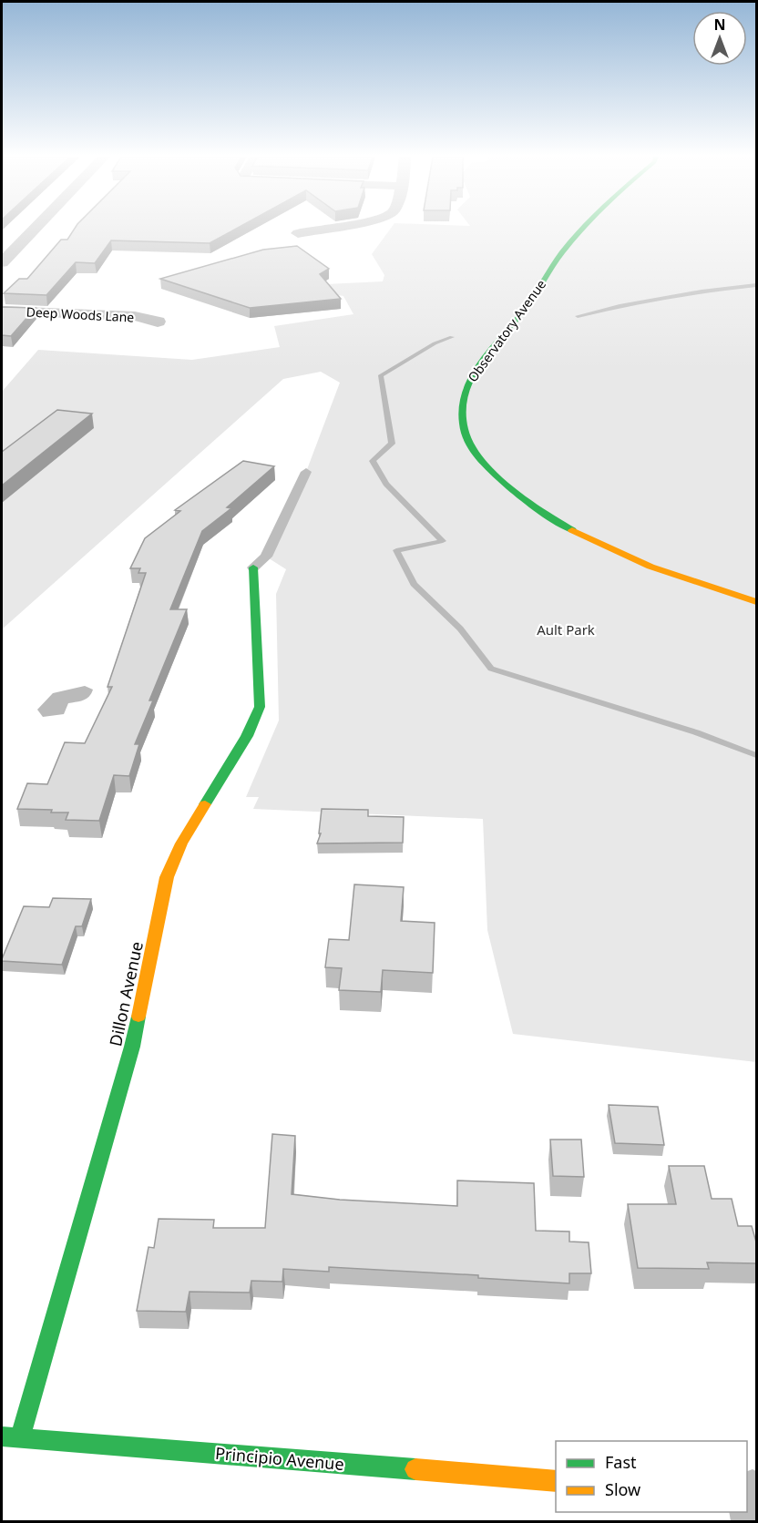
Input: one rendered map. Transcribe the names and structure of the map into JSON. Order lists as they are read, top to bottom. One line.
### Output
{"streets":{"street":["Deep Woods Lane","Observatory Avenue","Dillon Avenue","Principio Avenue"]},"crossings":[["Dillon Avenue","Principio Avenue"]],"parks":["Ault Park"],"legend":["Fast","Slow"],"north":"top"}
